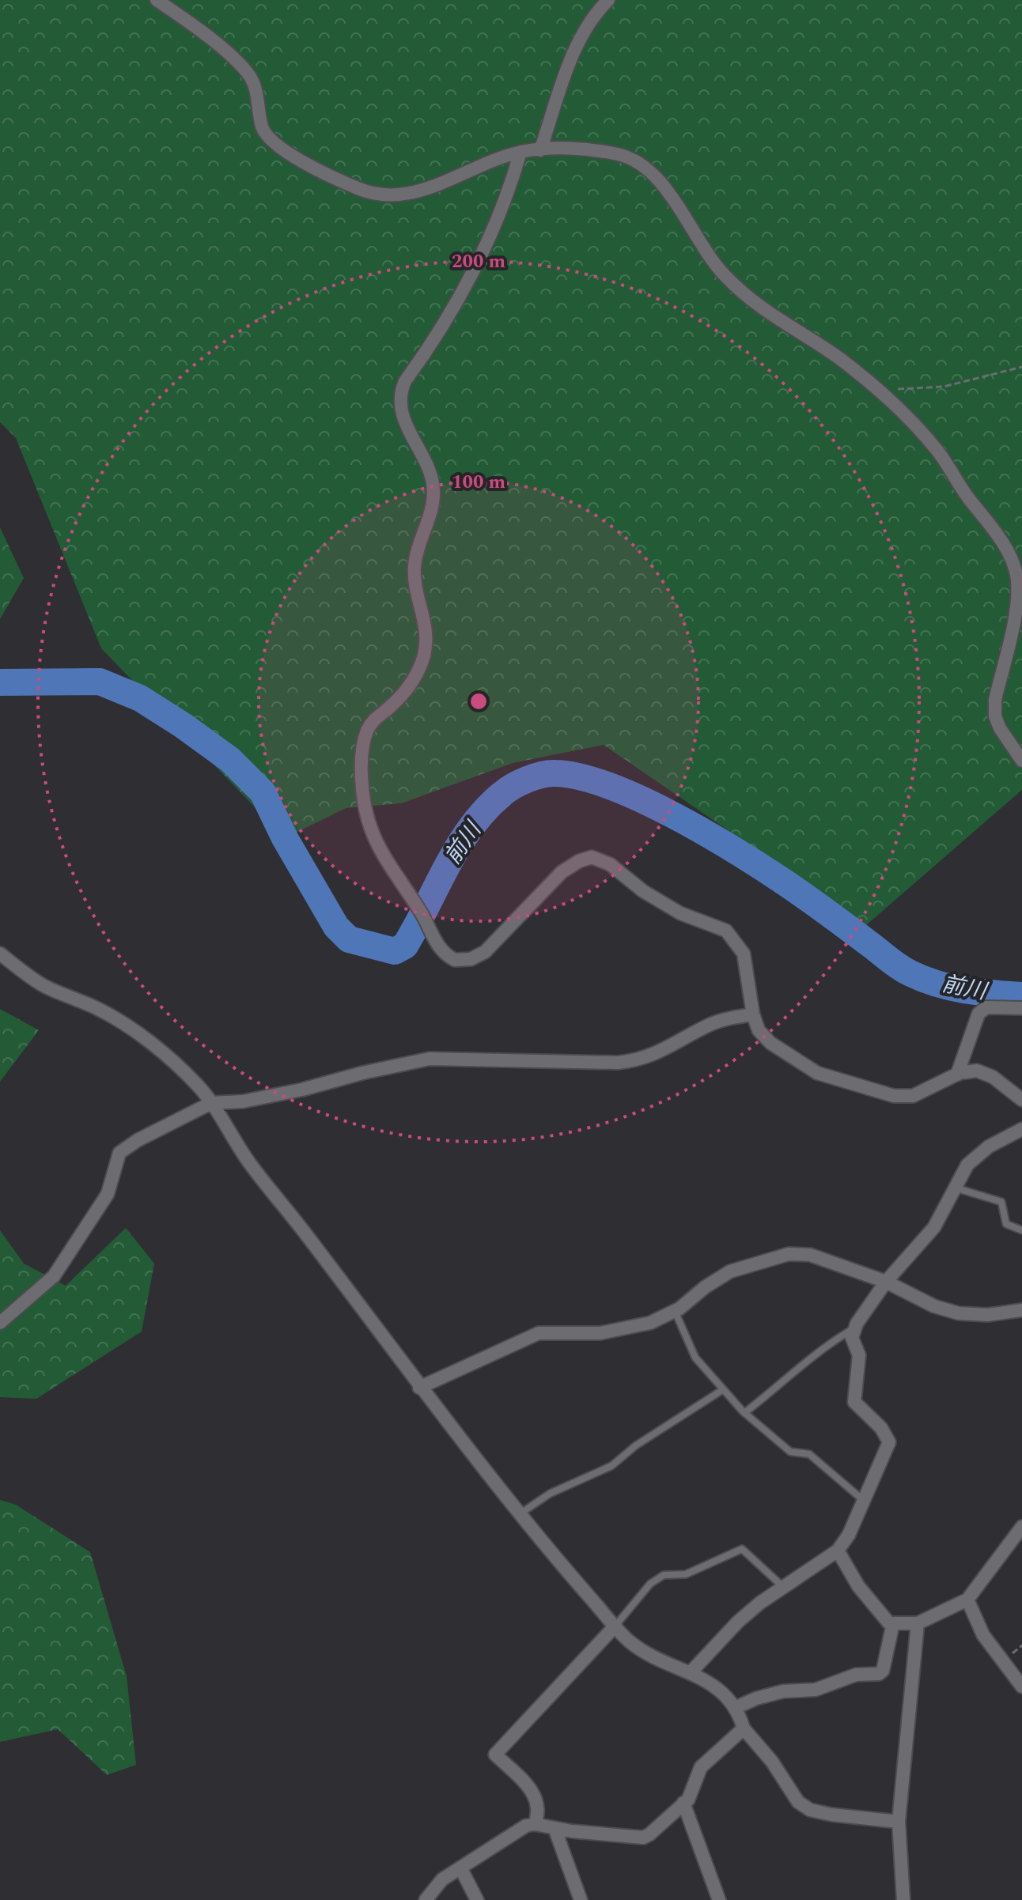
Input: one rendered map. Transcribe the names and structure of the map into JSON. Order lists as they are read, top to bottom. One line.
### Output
{"water":["前川"],"rings":["200 m","100 m"]}
